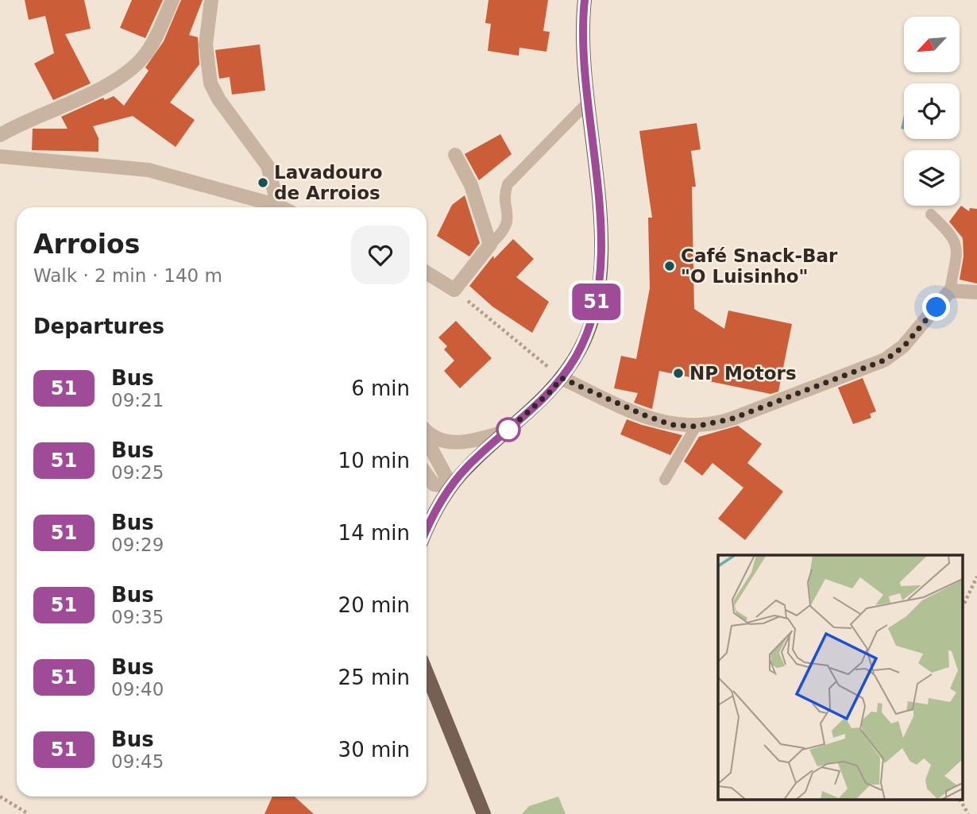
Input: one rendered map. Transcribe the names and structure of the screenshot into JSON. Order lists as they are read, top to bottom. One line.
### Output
{"places":["Lavadouro de Arroios","Café Snack-Bar \"O Luisinho\"","NP Motors"],"lines":["bus line 51"],"north":"bottom left","page":{"on_map":"51","heading":[["Arroios","Walk · 2 min · 140 m"],"Departures"],"list":[{"mark":"51","name":"Bus","note":"09:21","value":"6 min"},{"mark":"51","name":"Bus","note":"09:25","value":"10 min"},{"mark":"51","name":"Bus","note":"09:29","value":"14 min"},{"mark":"51","name":"Bus","note":"09:35","value":"20 min"},{"mark":"51","name":"Bus","note":"09:40","value":"25 min"},{"mark":"51","name":"Bus","note":"09:45","value":"30 min"}]}}
